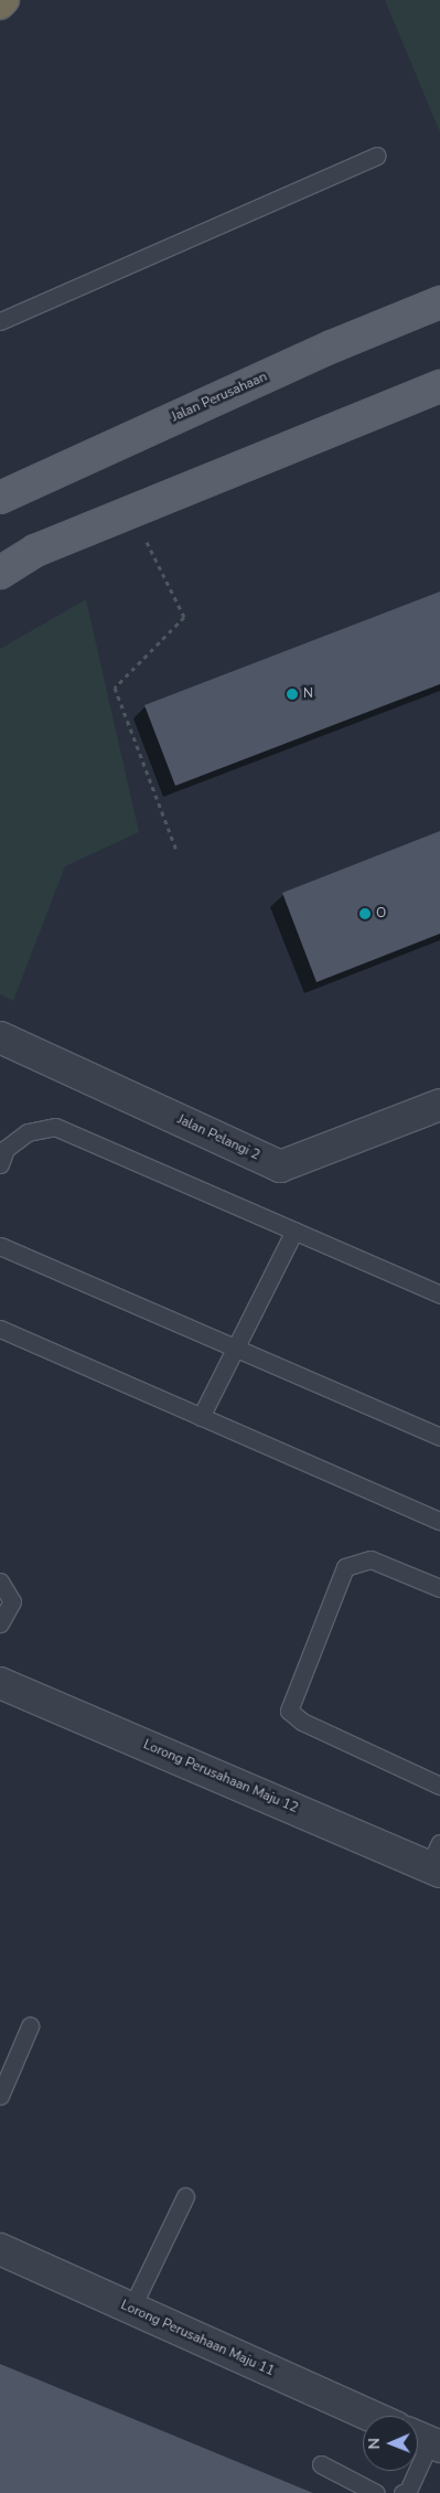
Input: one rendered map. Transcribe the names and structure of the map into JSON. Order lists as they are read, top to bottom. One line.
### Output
{"streets":{"main road":["Jalan Perusahaan"],"street":["Jalan Pelangi 2","Lorong Perusahaan Maju 12","Lorong Perusahaan Maju 11"]},"places":["N","O"],"north":"left"}
